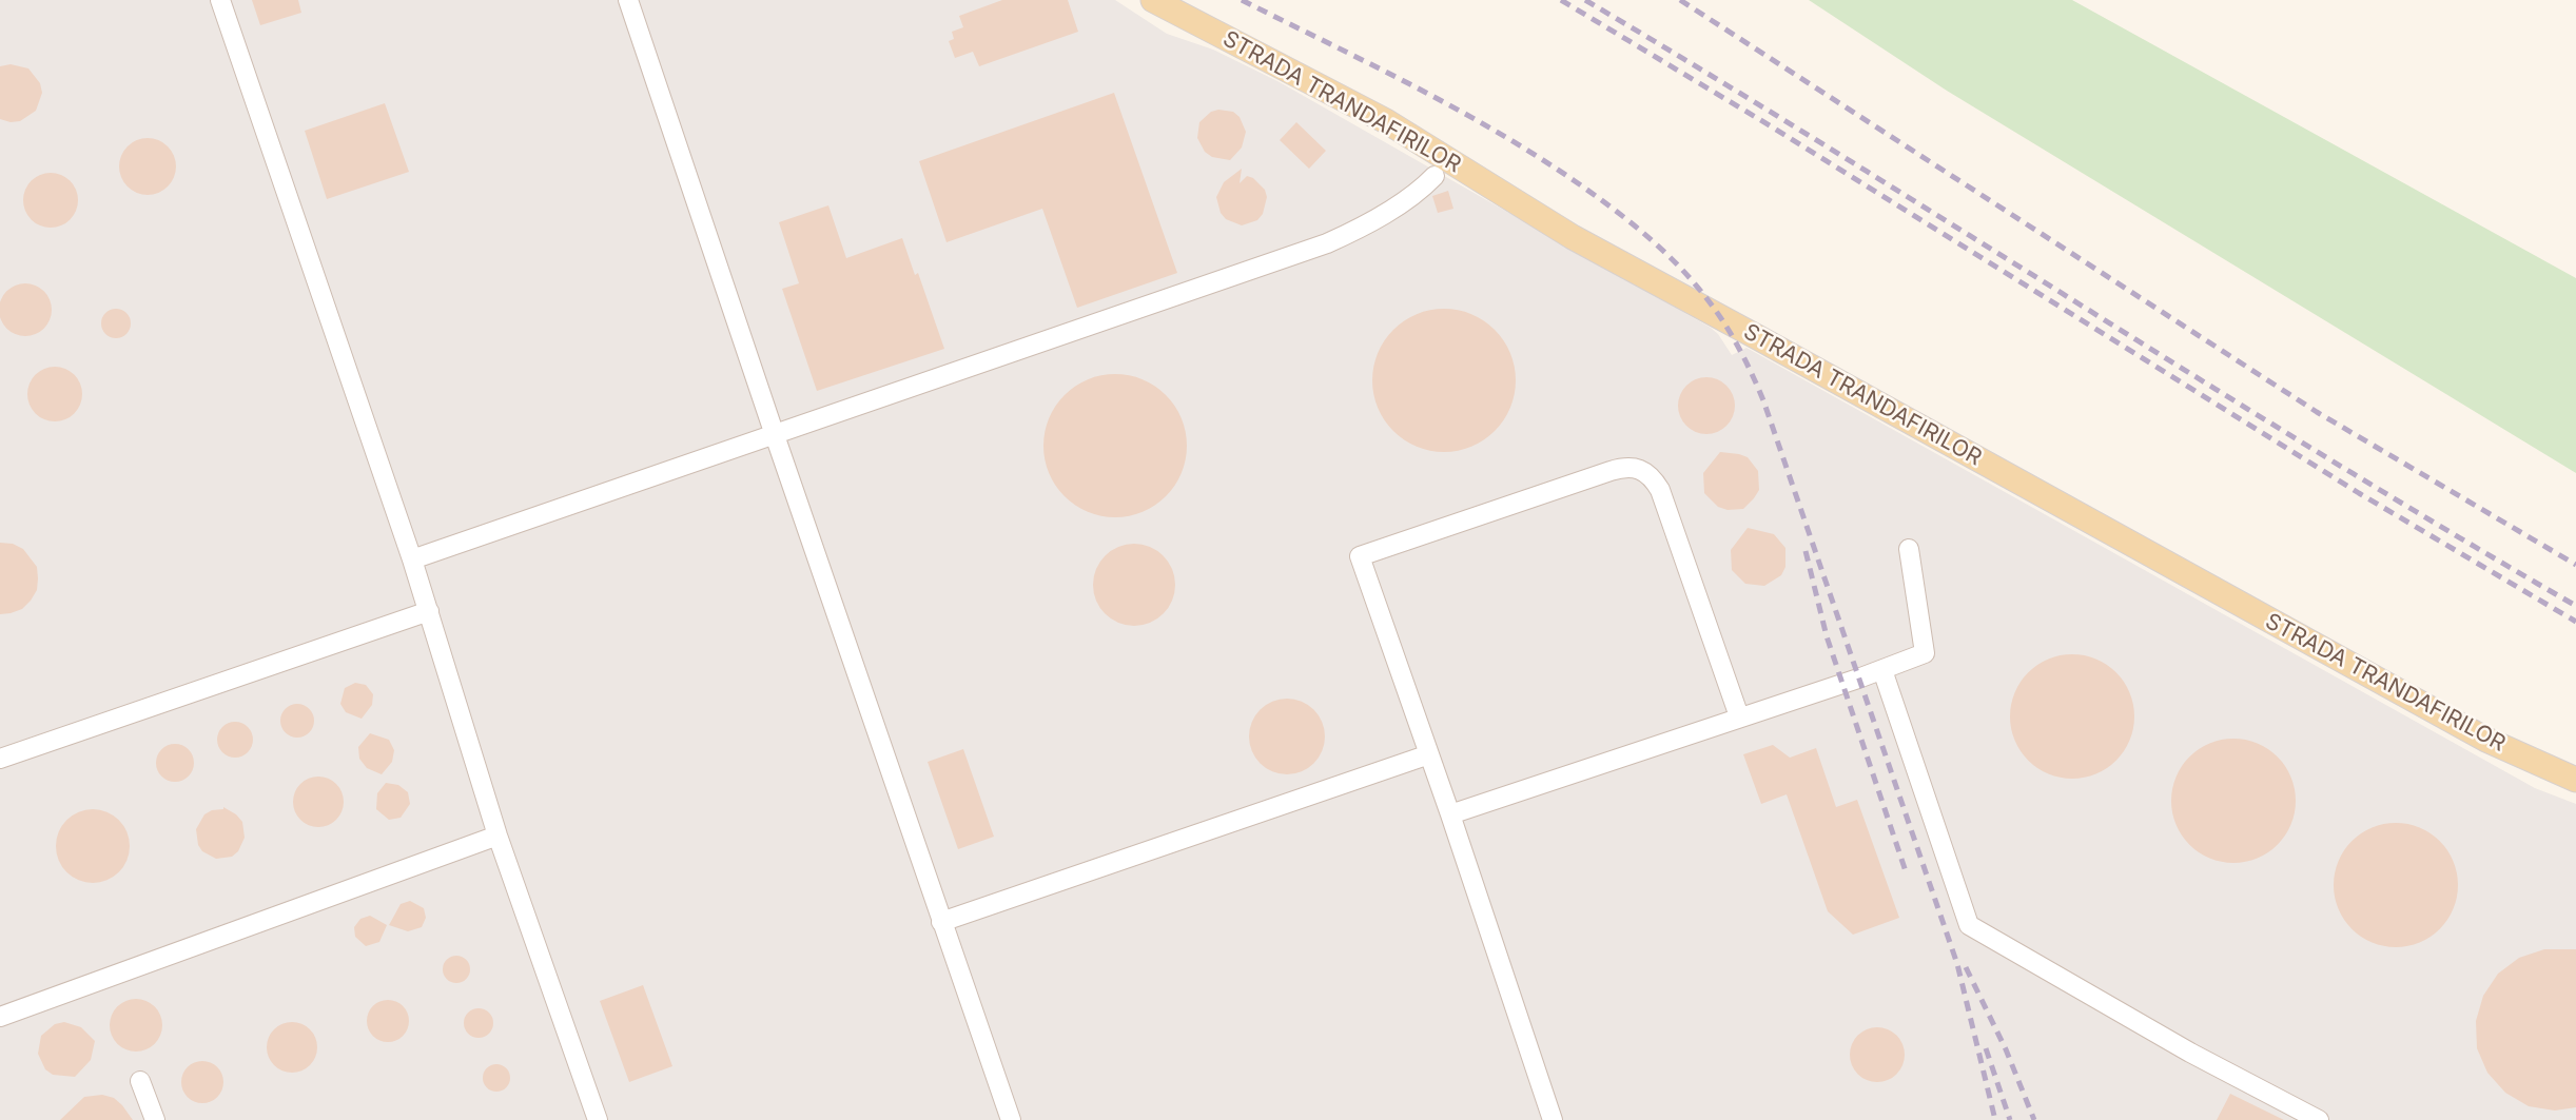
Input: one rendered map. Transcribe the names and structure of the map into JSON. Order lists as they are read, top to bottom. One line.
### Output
{"streets":{"main road":["STRADA TRANDAFIRILOR"]}}
